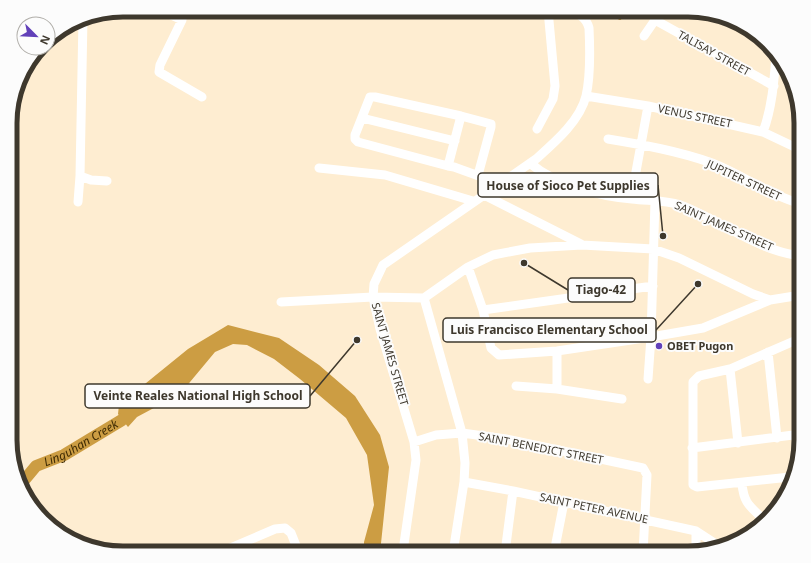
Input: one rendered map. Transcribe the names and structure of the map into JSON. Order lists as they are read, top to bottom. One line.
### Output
{"streets":{"street":["TALISAY STREET","VENUS STREET","JUPITER STREET","SAINT JAMES STREET","SAINT BENEDICT STREET","SAINT PETER AVENUE"]},"crossings":[["SAINT JAMES STREET","SAINT BENEDICT STREET"],["SAINT BENEDICT STREET","SAINT PETER AVENUE"]],"water":["Linguhan Creek"],"places":["House of Sioco Pet Supplies","Tiago-42","Luis Francisco Elementary School","Veinte Reales National High School","OBET Pugon"],"north":"bottom right"}
